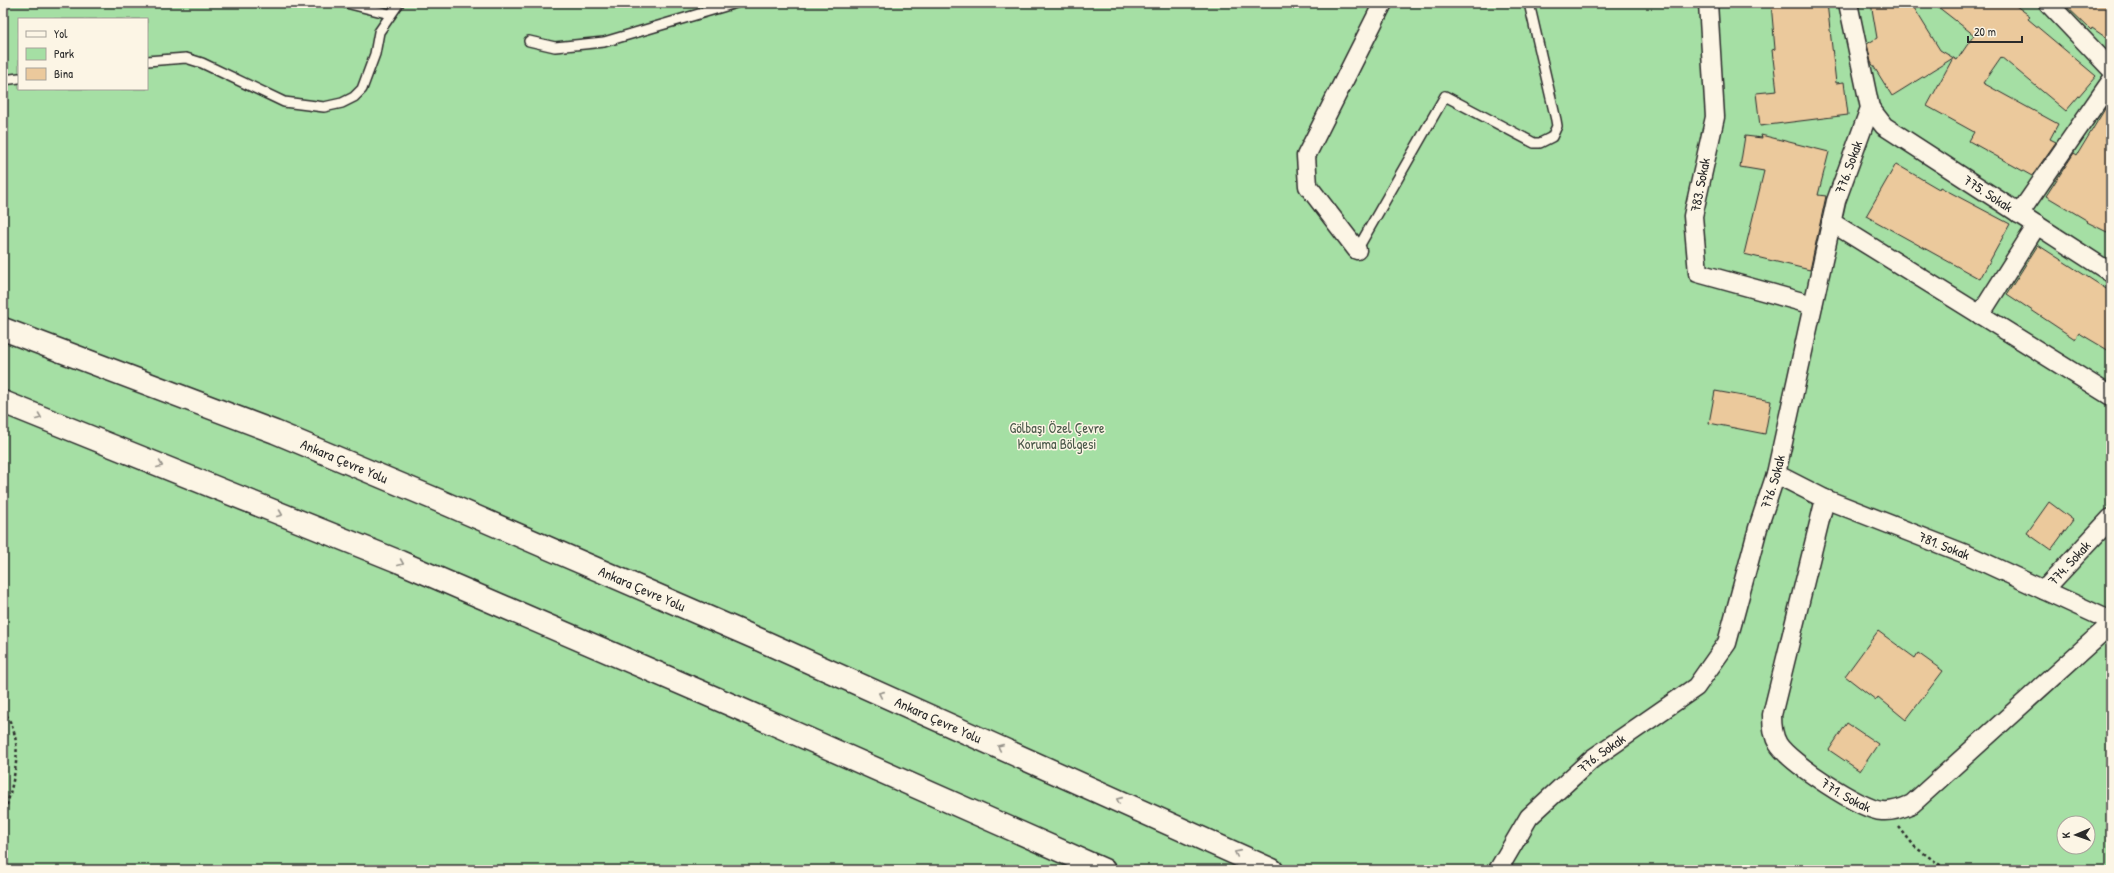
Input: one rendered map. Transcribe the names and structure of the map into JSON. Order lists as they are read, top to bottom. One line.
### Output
{"streets":{"highway":["Ankara Çevre Yolu"],"street":["776. Sokak","783. Sokak","775. Sokak","781. Sokak","774. Sokak","771. Sokak"]},"crossings":[["776. Sokak","783. Sokak"],["776. Sokak","775. Sokak"],["776. Sokak","781. Sokak"],["781. Sokak","774. Sokak"],["781. Sokak","771. Sokak"]],"parks":["Gölbaşı Özel Çevre Koruma Bölgesi"],"legend":["Yol","Park","Bina"],"scale_bar":"20 m","north":"left"}
